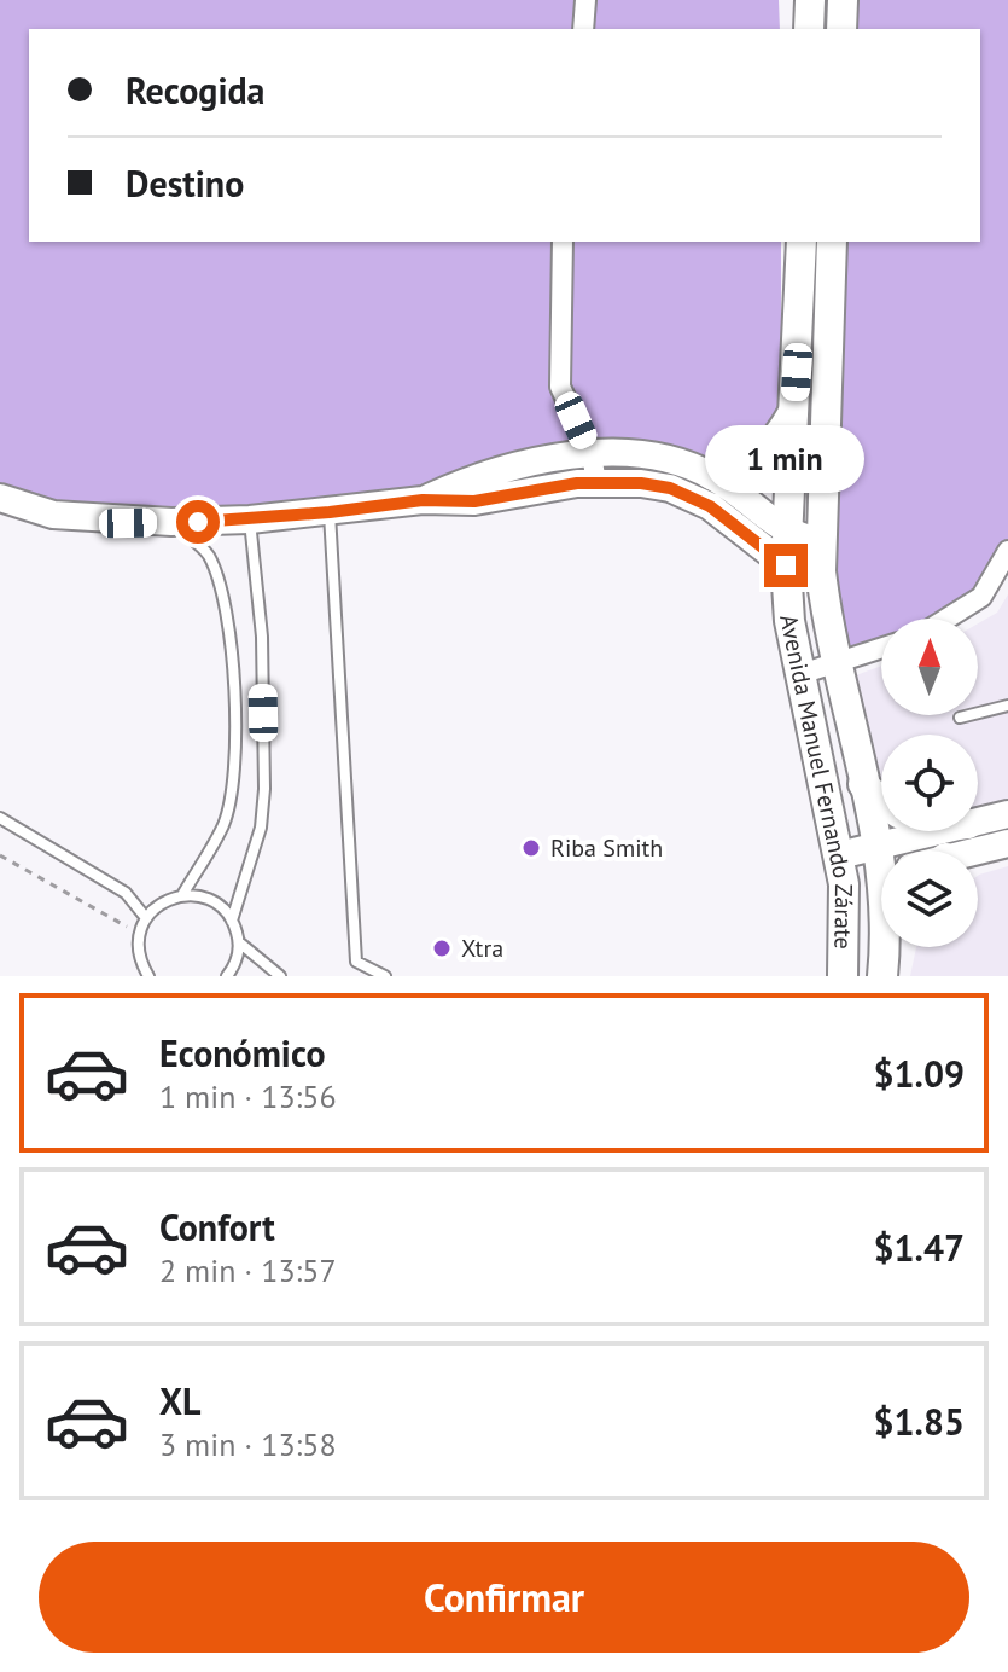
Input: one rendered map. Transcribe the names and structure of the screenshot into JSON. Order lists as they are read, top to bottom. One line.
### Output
{"streets":{"main road":["Avenida Manuel Fernando Zárate"]},"places":["Riba Smith","Xtra"],"north":"top","page":{"banner":["Recogida","Destino"],"bubble":"1 min","list":[{"name":"Económico","note":"1 min · 13:56","value":"$1.09"},{"name":"Confort","note":"2 min · 13:57","value":"$1.47"},{"name":"XL","note":"3 min · 13:58","value":"$1.85"}],"buttons":"Confirmar"}}
